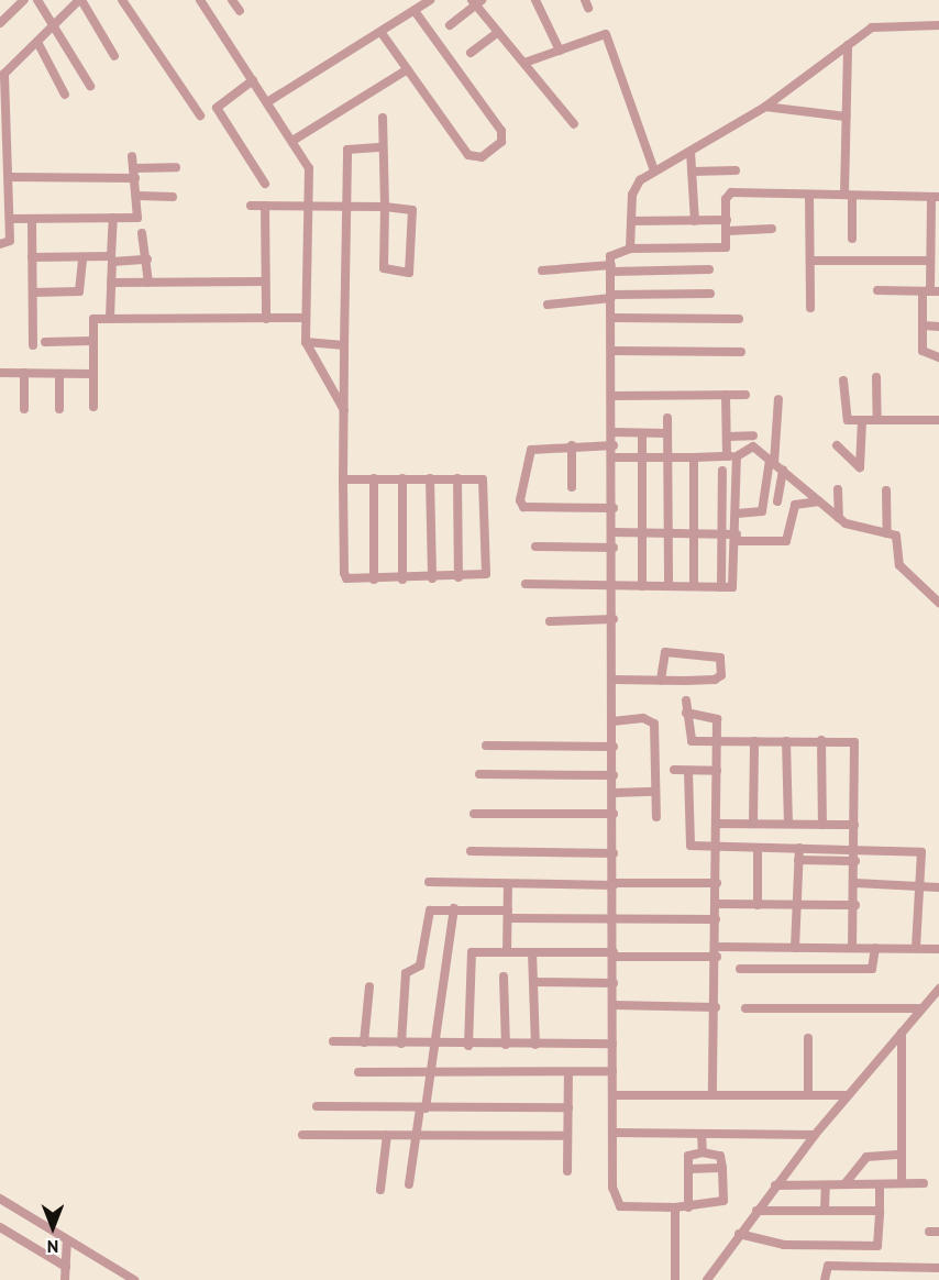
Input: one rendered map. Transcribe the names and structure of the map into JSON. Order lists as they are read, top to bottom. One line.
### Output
{"north":"bottom"}
